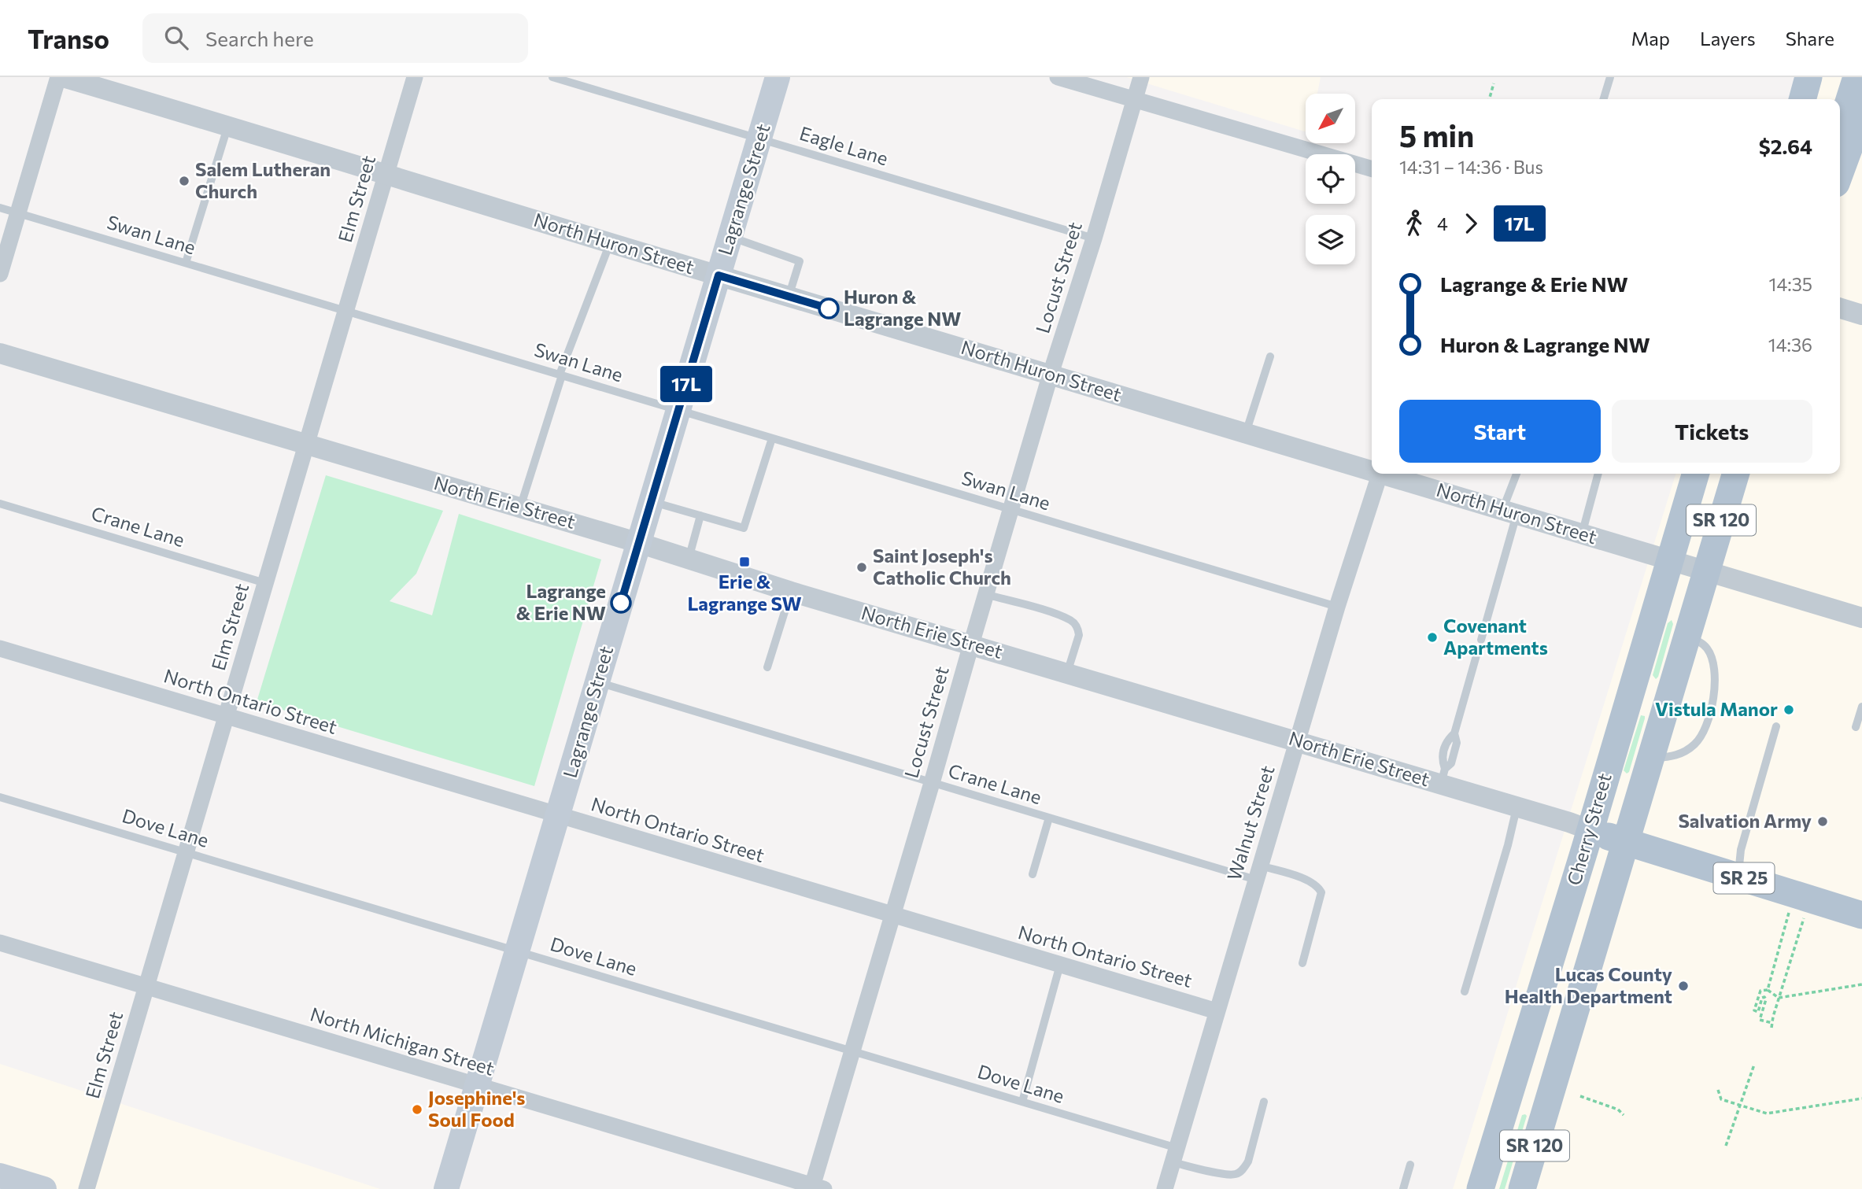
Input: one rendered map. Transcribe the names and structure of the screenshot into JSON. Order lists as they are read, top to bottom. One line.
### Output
{"streets":{"main road":["Lagrange Street","North Erie Street","SR 120","Cherry Street","SR 25"],"street":["Elm Street","North Huron Street","Locust Street","North Ontario Street","Walnut Street","North Michigan Street"],"lane":["Eagle Lane","Swan Lane","Crane Lane","Dove Lane"]},"crossings":[["Eagle Lane","Lagrange Street"],["Eagle Lane","Locust Street"],["Lagrange Street","Swan Lane"],["Lagrange Street","North Huron Street"],["Lagrange Street","North Erie Street"],["Lagrange Street","Crane Lane"],["Lagrange Street","North Ontario Street"],["Lagrange Street","Dove Lane"],["Lagrange Street","North Michigan Street"],["Elm Street","Swan Lane"],["Elm Street","North Huron Street"],["Elm Street","North Erie Street"],["Elm Street","Crane Lane"],["Elm Street","North Ontario Street"],["Elm Street","Dove Lane"],["Elm Street","North Michigan Street"],["Swan Lane","Locust Street"],["Swan Lane","Walnut Street"],["North Huron Street","Locust Street"],["North Huron Street","Cherry Street"],["Locust Street","North Erie Street"],["Locust Street","Crane Lane"],["Locust Street","North Ontario Street"],["Locust Street","Dove Lane"],["Locust Street","North Michigan Street"],["North Erie Street","Walnut Street"],["North Erie Street","Cherry Street"],["Crane Lane","Walnut Street"],["North Ontario Street","Walnut Street"],["Walnut Street","Dove Lane"]],"places":{"other":["Salem Lutheran Church","Huron & Lagrange NW","Saint Joseph's Catholic Church","Lagrange & Erie NW","Covenant Apartments","Vistula Manor","Salvation Army","Lucas County Health Department","Josephine's Soul Food"],"transit":["Erie & Lagrange SW"]},"lines":["bus line 17L"],"north":"bottom left","page":{"header":"Transo","search":"Search here","nav":["Map","Layers","Share"],"on_map":"17L","heading":["5 min","14:31 – 14:36 · Bus","$2.64"],"legs":["4","17L"],"list":[{"name":"Lagrange & Erie NW","value":"14:35"},{"name":"Huron & Lagrange NW","value":"14:36"}],"buttons":["Start","Tickets"]}}
